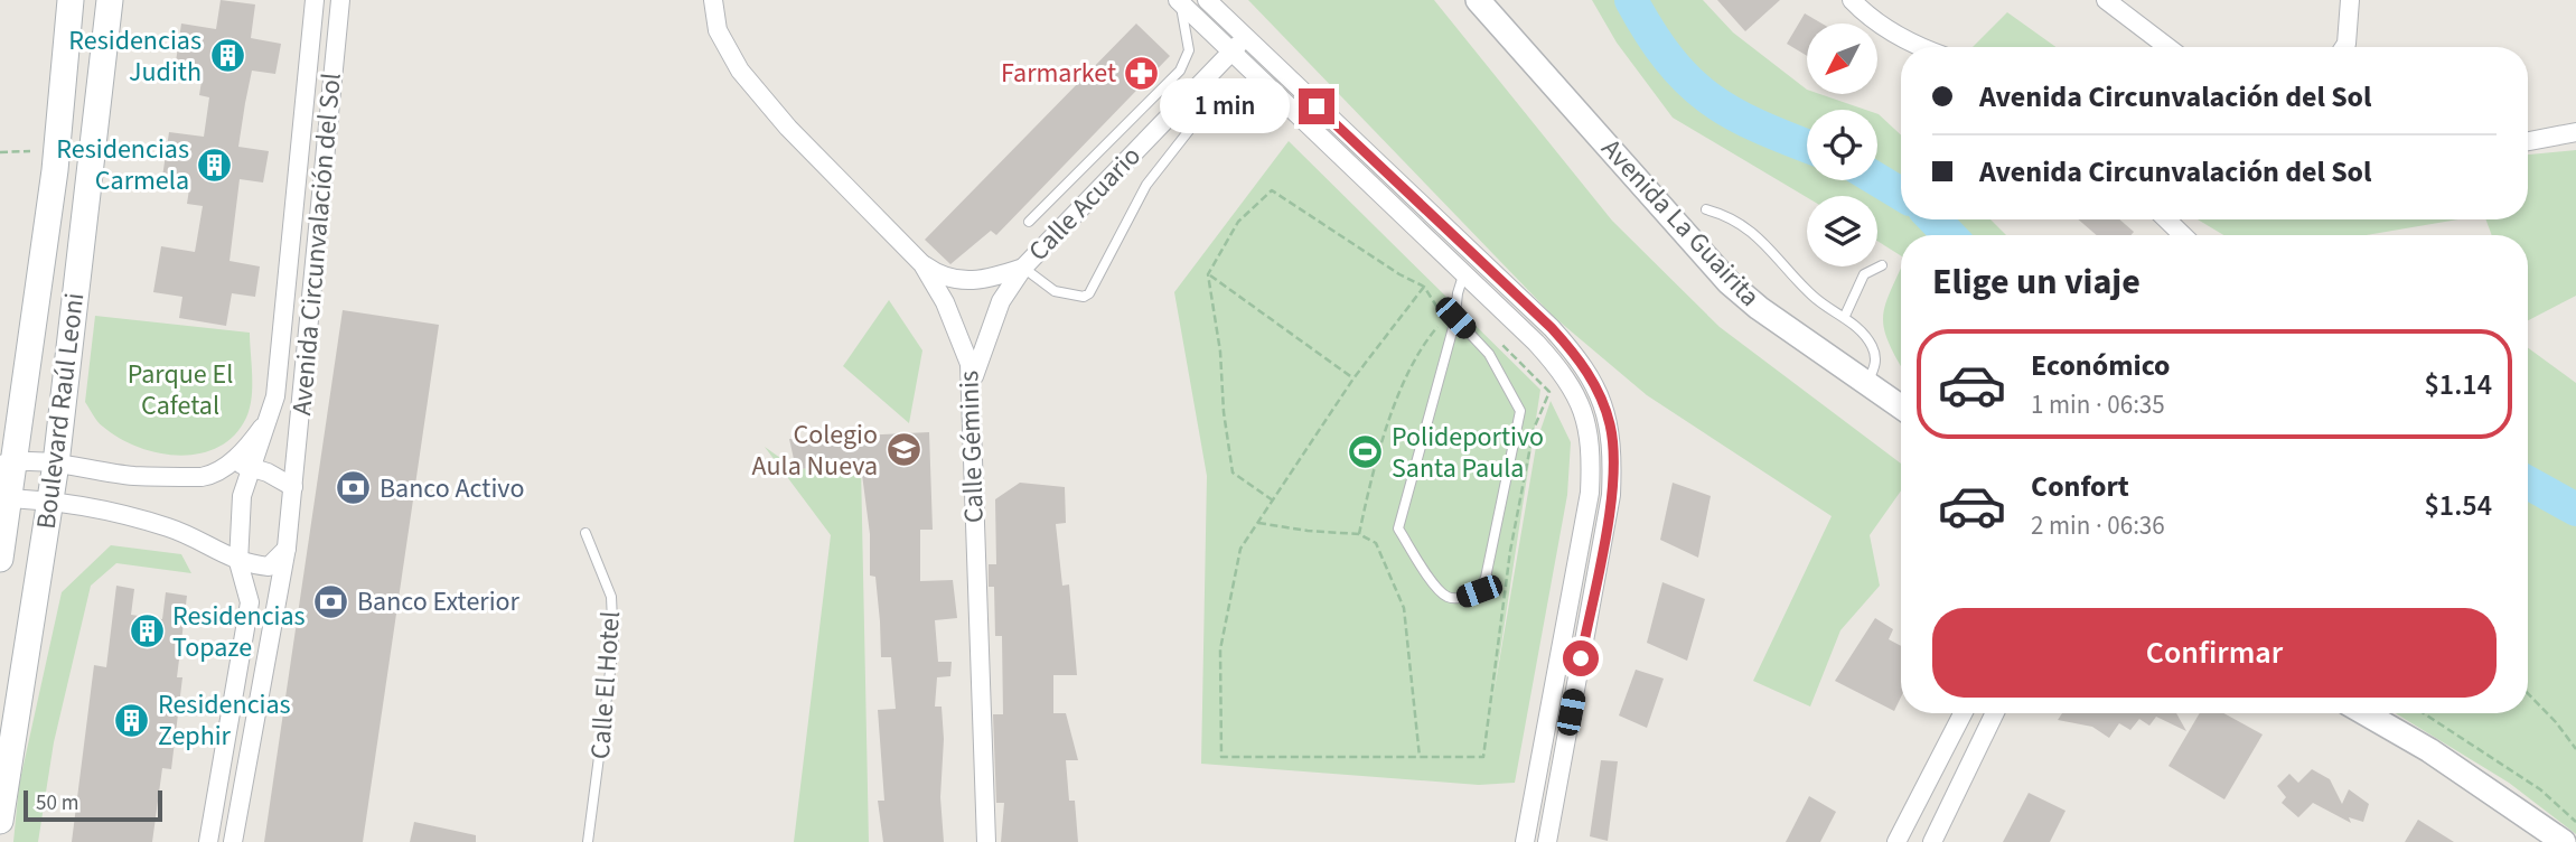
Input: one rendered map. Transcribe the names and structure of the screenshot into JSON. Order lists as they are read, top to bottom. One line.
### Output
{"streets":{"main road":["Boulevard Raúl Leoni"],"street":["Calle Acuario","Avenida La Guairita","Avenida Circunvalación del Sol","Calle Géminis"],"lane":["Calle El Hotel"]},"crossings":[["Calle Acuario","Calle Géminis"],["Avenida Circunvalación del Sol","Boulevard Raúl Leoni"]],"parks":["Parque El Cafetal"],"places":{"building":["Residencias Judith","Residencias Carmela","Residencias Topaze","Residencias Zephir"],"pharmacy":["Farmarket"],"school or university":["Colegio Aula Nueva"],"sports":["Polideportivo Santa Paula"],"bank":["Banco Activo","Banco Exterior"]},"scale_bar":"50 m","north":"bottom left","page":{"banner":["Avenida Circunvalación del Sol","Avenida Circunvalación del Sol"],"bubble":"1 min","heading":"Elige un viaje","list":[{"name":"Económico","note":"1 min · 06:35","value":"$1.14"},{"name":"Confort","note":"2 min · 06:36","value":"$1.54"}],"buttons":"Confirmar","scale":"50 m"}}
